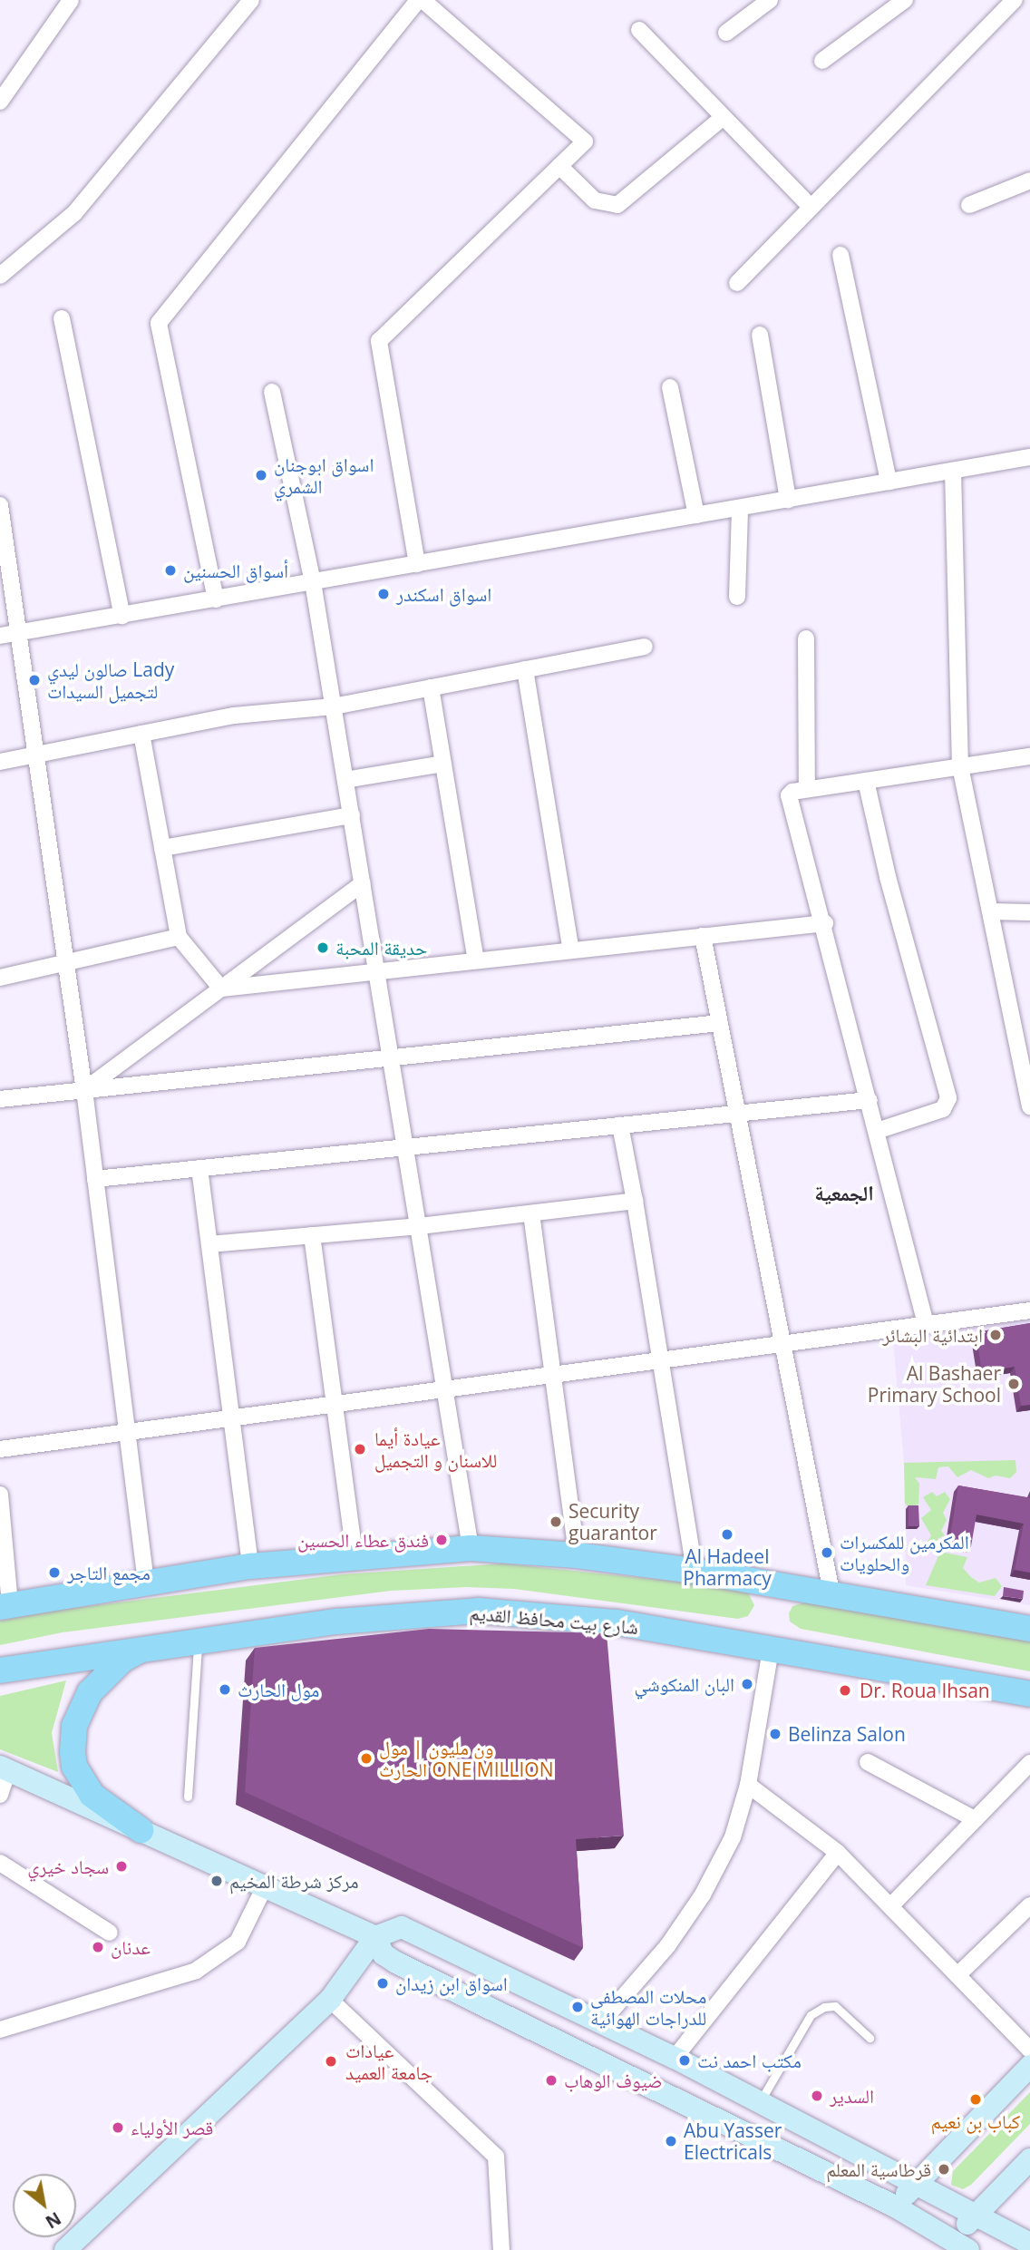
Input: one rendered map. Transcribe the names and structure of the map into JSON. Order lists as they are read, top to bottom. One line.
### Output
{"streets":{"main road":["شارع بيت محافظ القديم"]},"districts":["الجمعية"],"places":["اسواق ابوجنان الشمري","أسواق الحسنين","اسواق اسكندر","صالون ليدي Lady لتجميل السيدات","حديقة المحبة","ابتدائية البشائر","Al Bashaer Primary School","عيادة أيما للاسنان و التجميل","Security guarantor","Al Hadeel Pharmacy","فندق عطاء الحسين","المكرمين للمكسرات والحلويات","مجمع التاجر","البان المنكوشي","مول الحارث","Dr. Roua Ihsan","Belinza Salon","ون مليون | مول الحارث ONE MILLION","سجاد خيري","مركز شرطة المخيم","عدنان","اسواق ابن زيدان","محلات المصطفى للدراجات الهوائية","مكتب احمد نت","عيادات جامعة العميد","ضيوف الوهاب","السدير","كباب بن نعيم","قصر الأولياء","Abu Yasser Electricals","قرطاسية المعلم"],"north":"bottom right"}
